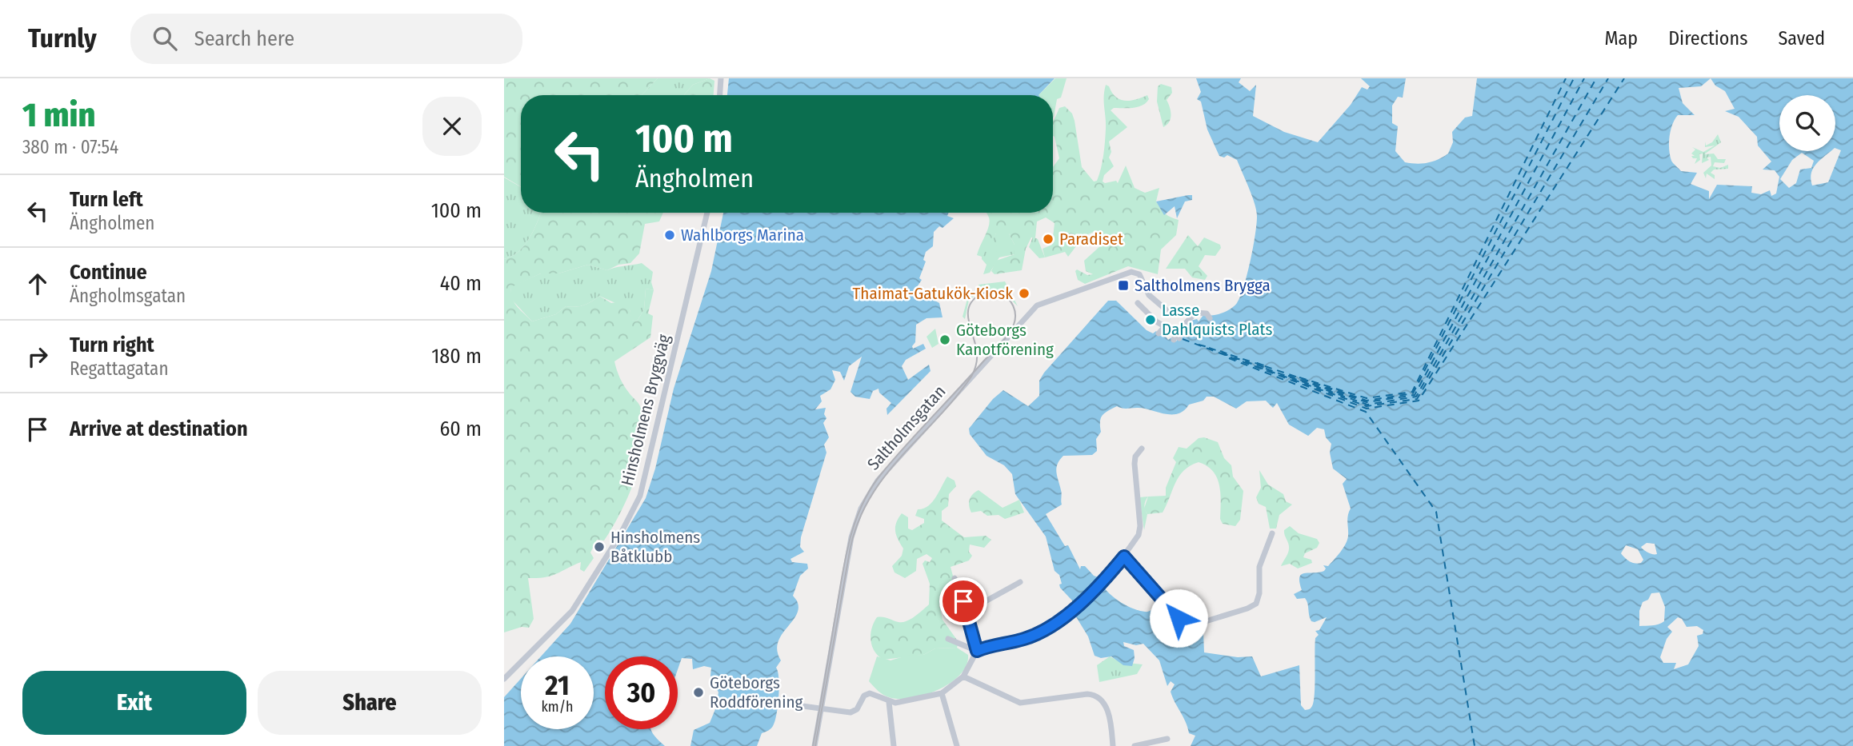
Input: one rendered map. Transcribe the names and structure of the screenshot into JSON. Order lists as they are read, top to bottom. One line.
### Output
{"streets":{"street":["Hinsholmens Bryggväg","Saltholmsgatan"]},"places":{"other":["Wahlborgs Marina","Paradiset","Thaimat-Gatukök-Kiosk","Lasse Dahlquists Plats","Göteborgs Kanotförening","Hinsholmens Båtklubb","Göteborgs Roddförening"],"transit":["Saltholmens Brygga"]},"page":{"header":"Turnly","search":"Search here","nav":["Map","Directions","Saved"],"heading":["1 min","380 m · 07:54"],"turn":["100 m","Ängholmen"],"list":[{"name":"Turn left","note":"Ängholmen","value":"100 m"},{"name":"Continue","note":"Ängholmsgatan","value":"40 m"},{"name":"Turn right","note":"Regattagatan","value":"180 m"},{"name":"Arrive at destination","value":"60 m"}],"speed":"21 km/h","limit":"30","buttons":["Exit","Share"]}}
